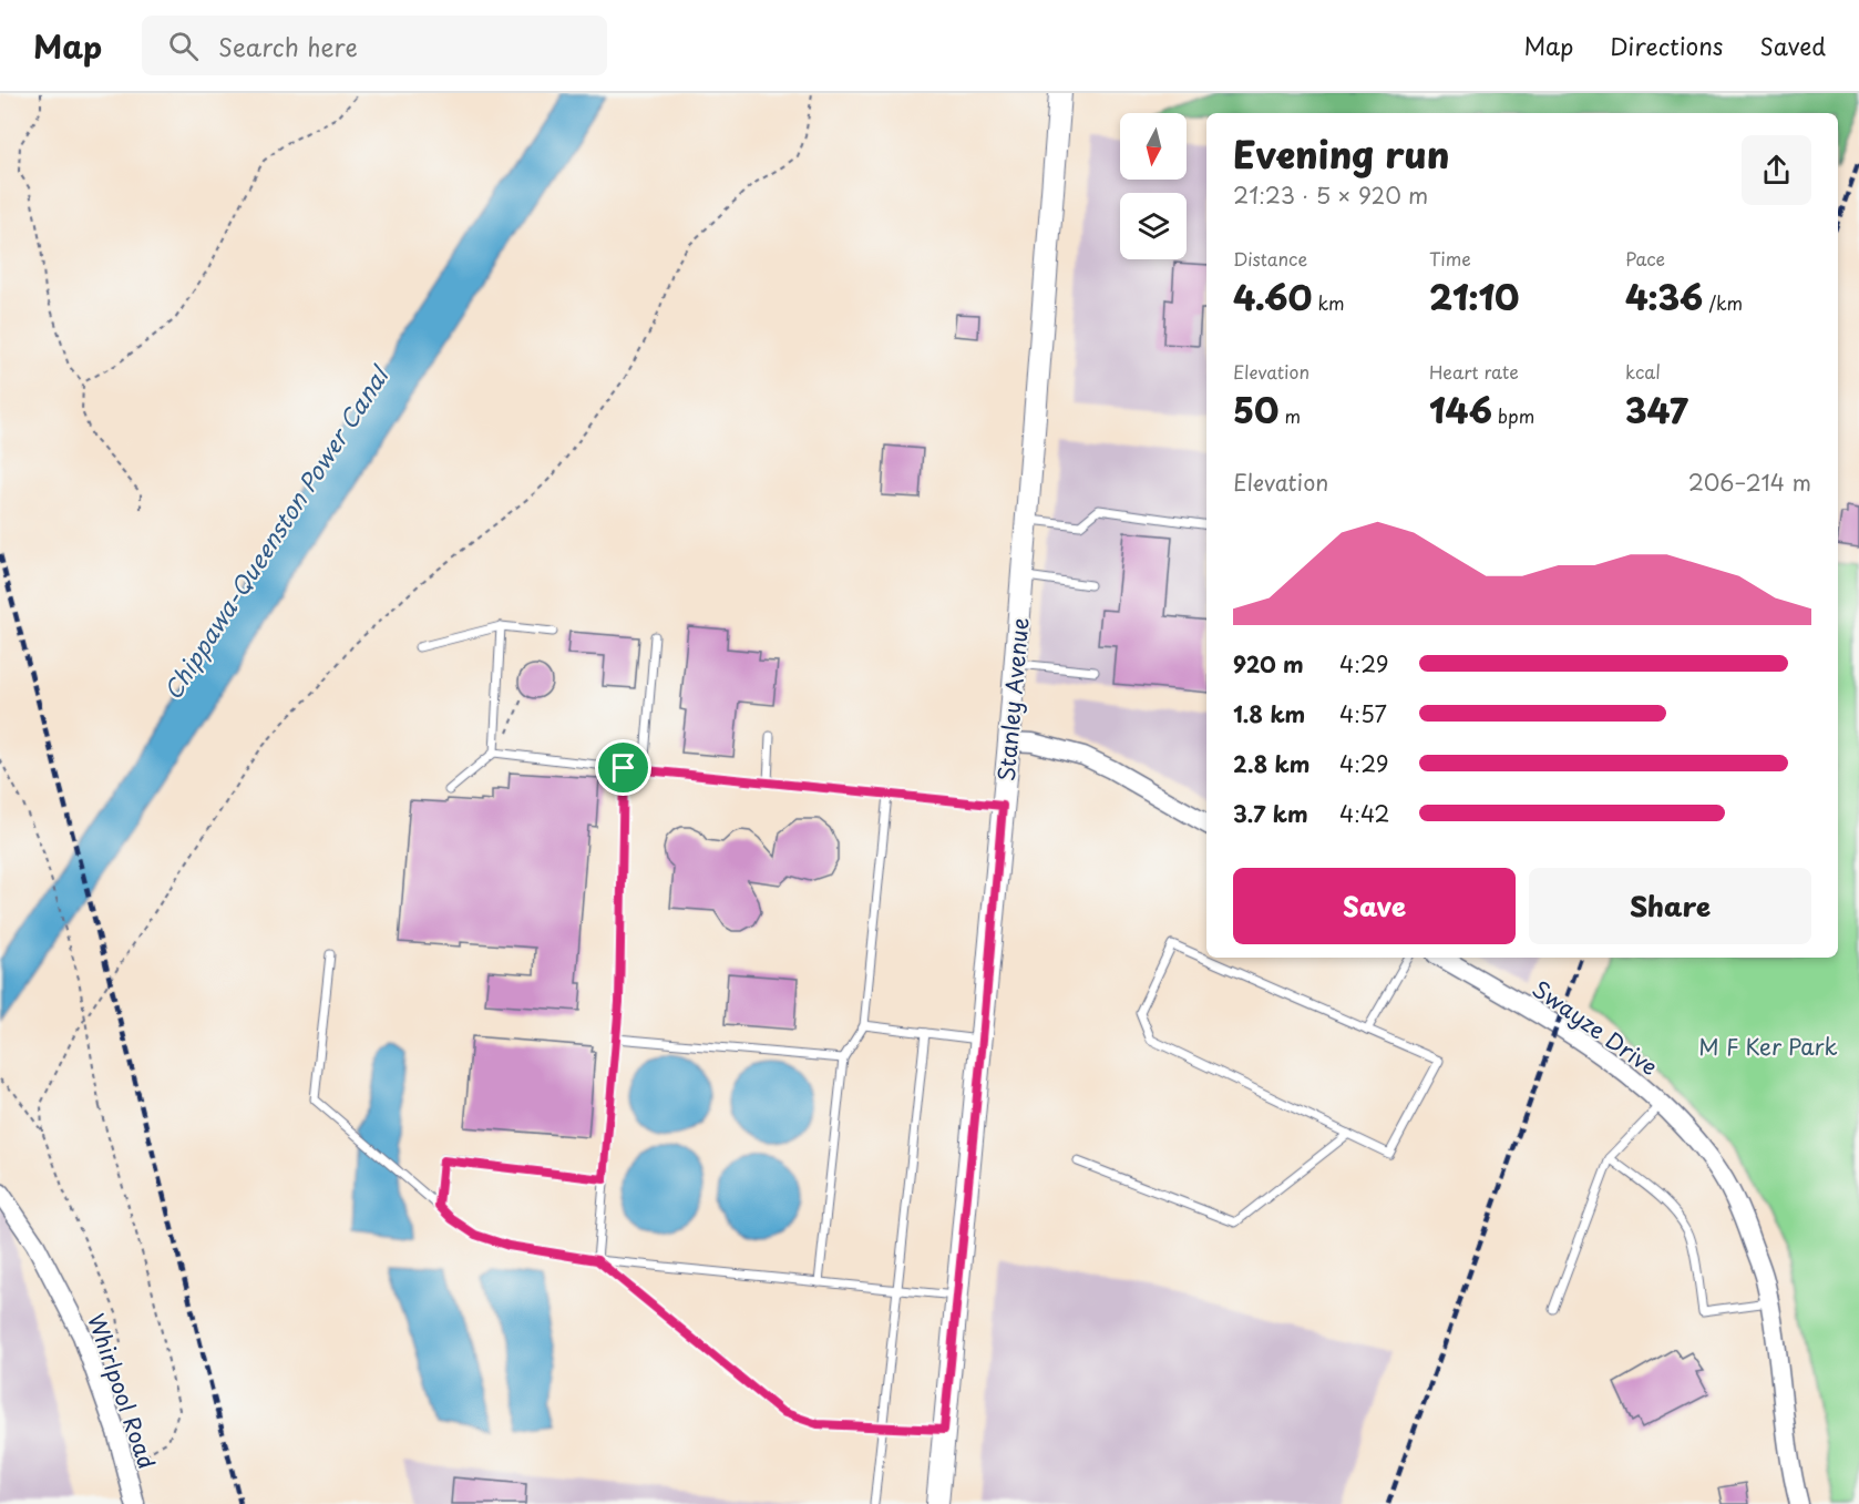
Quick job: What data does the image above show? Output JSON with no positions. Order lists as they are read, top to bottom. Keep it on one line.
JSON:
{"streets":{"main road":["Stanley Avenue"],"street":["Swayze Drive","Whirlpool Road"]},"water":["Chippawa-Queenston Power Canal"],"parks":["M F Ker Park"],"north":"bottom","page":{"header":"Map","search":"Search here","nav":["Map","Directions","Saved"],"heading":["Evening run","21:23 · 5 × 920 m"],"stats":[["Distance","4.60 km"],["Time","21:10"],["Pace","4:36 /km"],["Elevation","50 m"],["Heart rate","146 bpm"],["kcal","347"]],"chart":["Elevation","206–214 m"],"list":[{"name":"920 m","note":"4:29"},{"name":"1.8 km","note":"4:57"},{"name":"2.8 km","note":"4:29"},{"name":"3.7 km","note":"4:42"}],"buttons":["Save","Share"]}}
